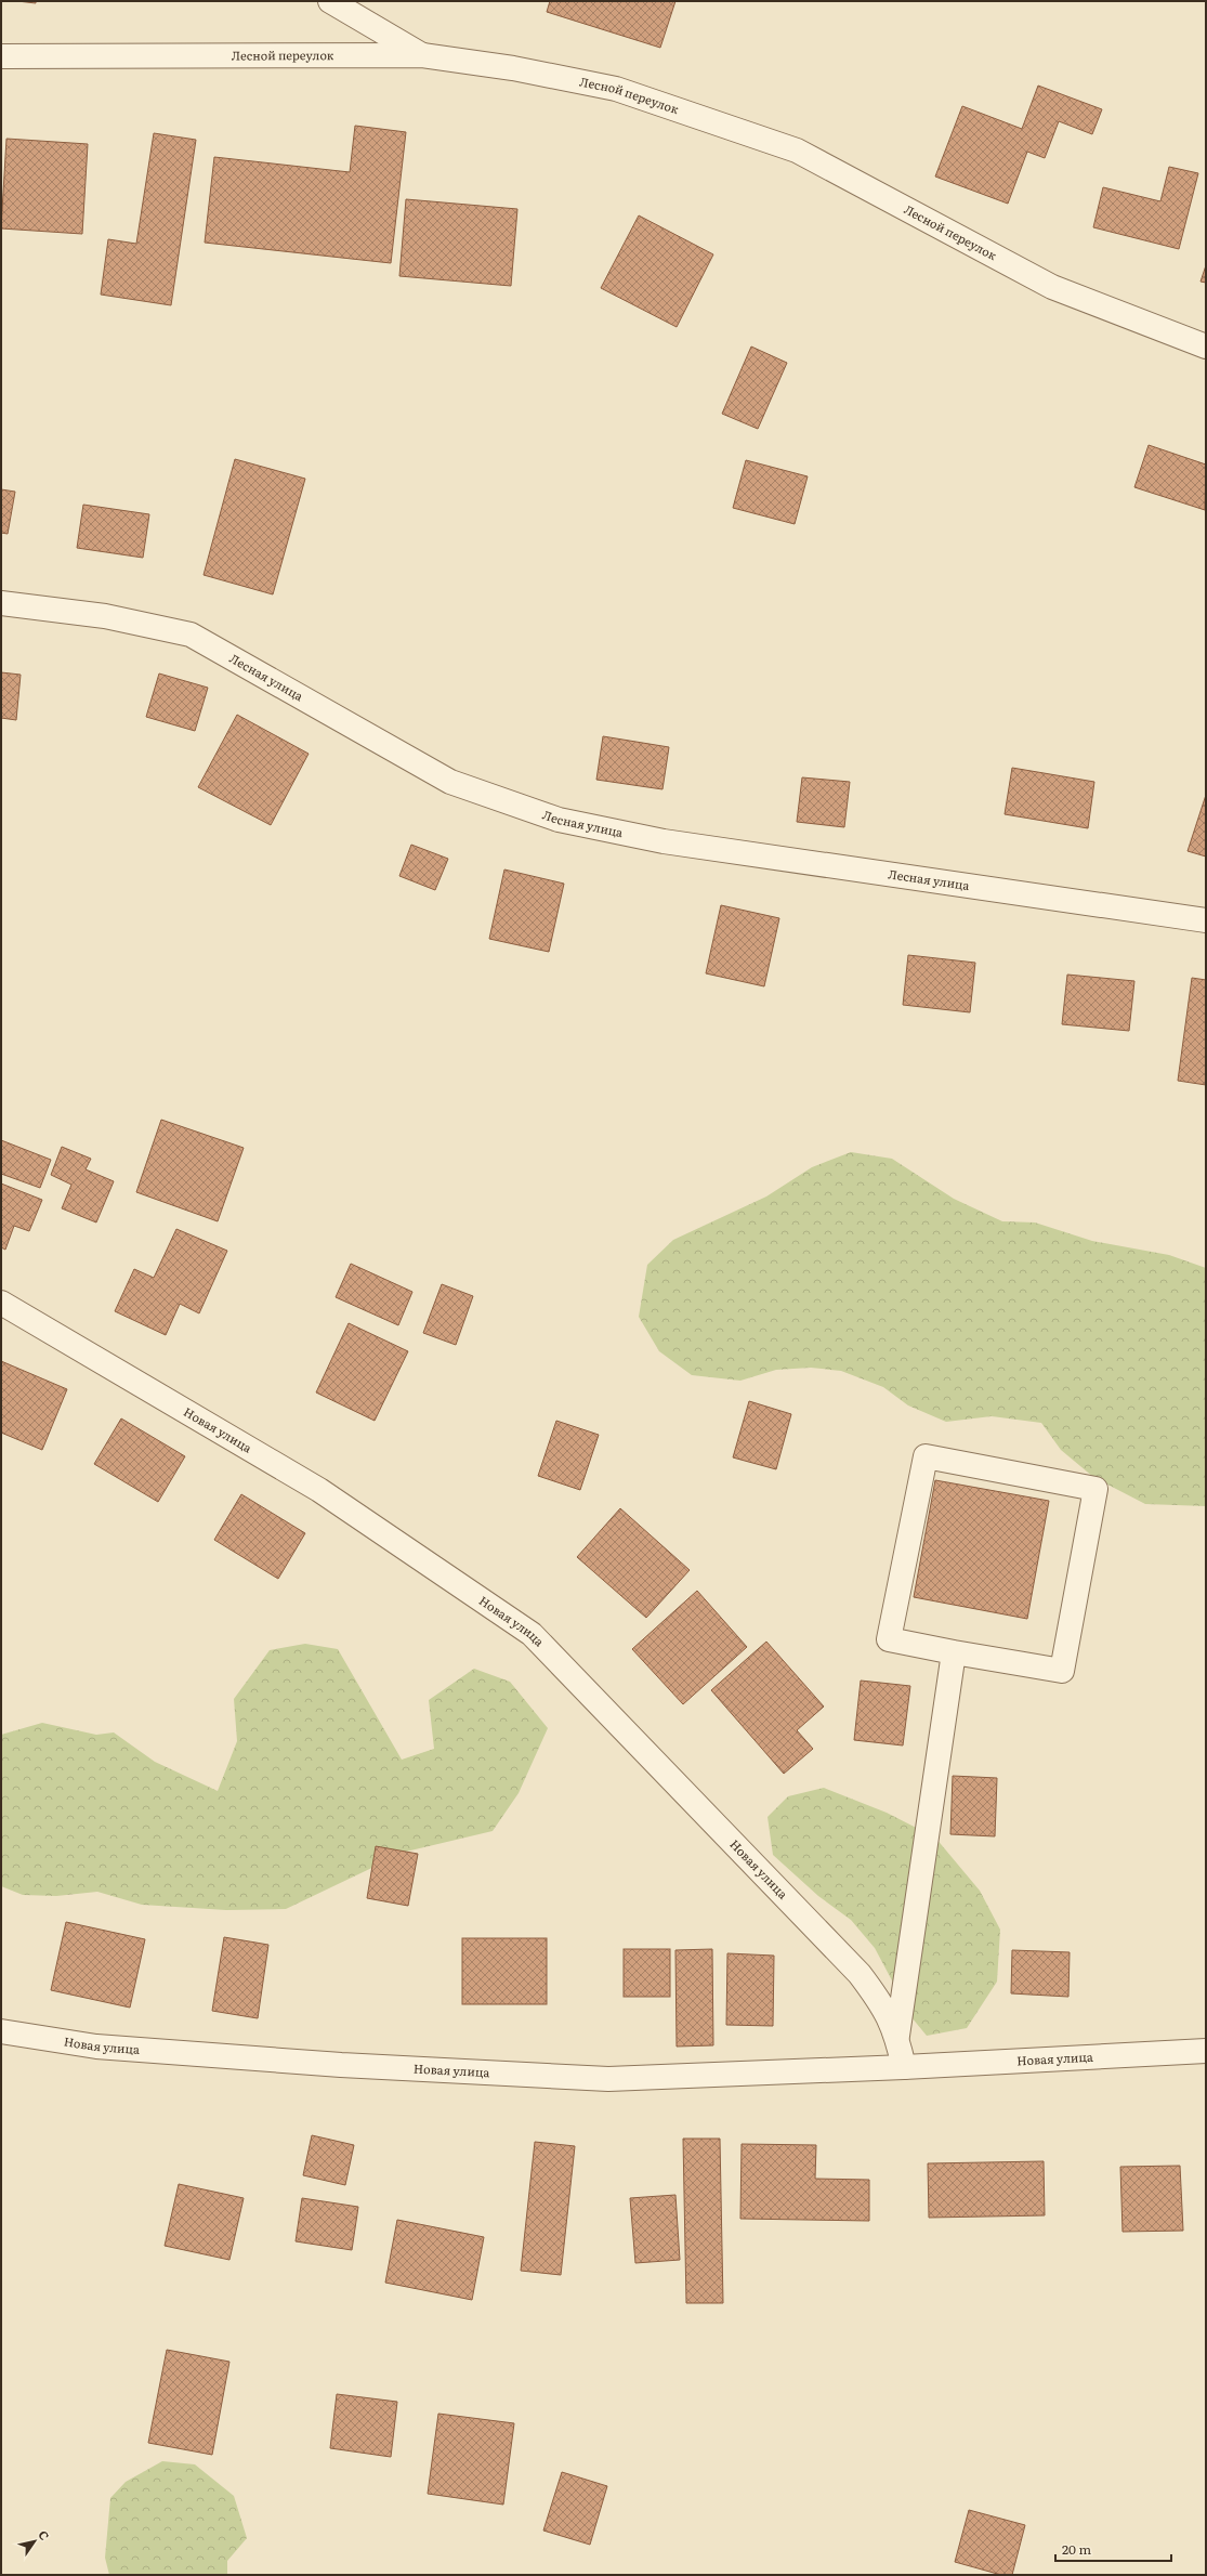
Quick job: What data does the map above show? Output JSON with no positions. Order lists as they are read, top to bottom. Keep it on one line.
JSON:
{"streets":{"street":["Лесной переулок","Лесная улица","Новая улица"]},"scale_bar":"20 m","north":"top right"}
